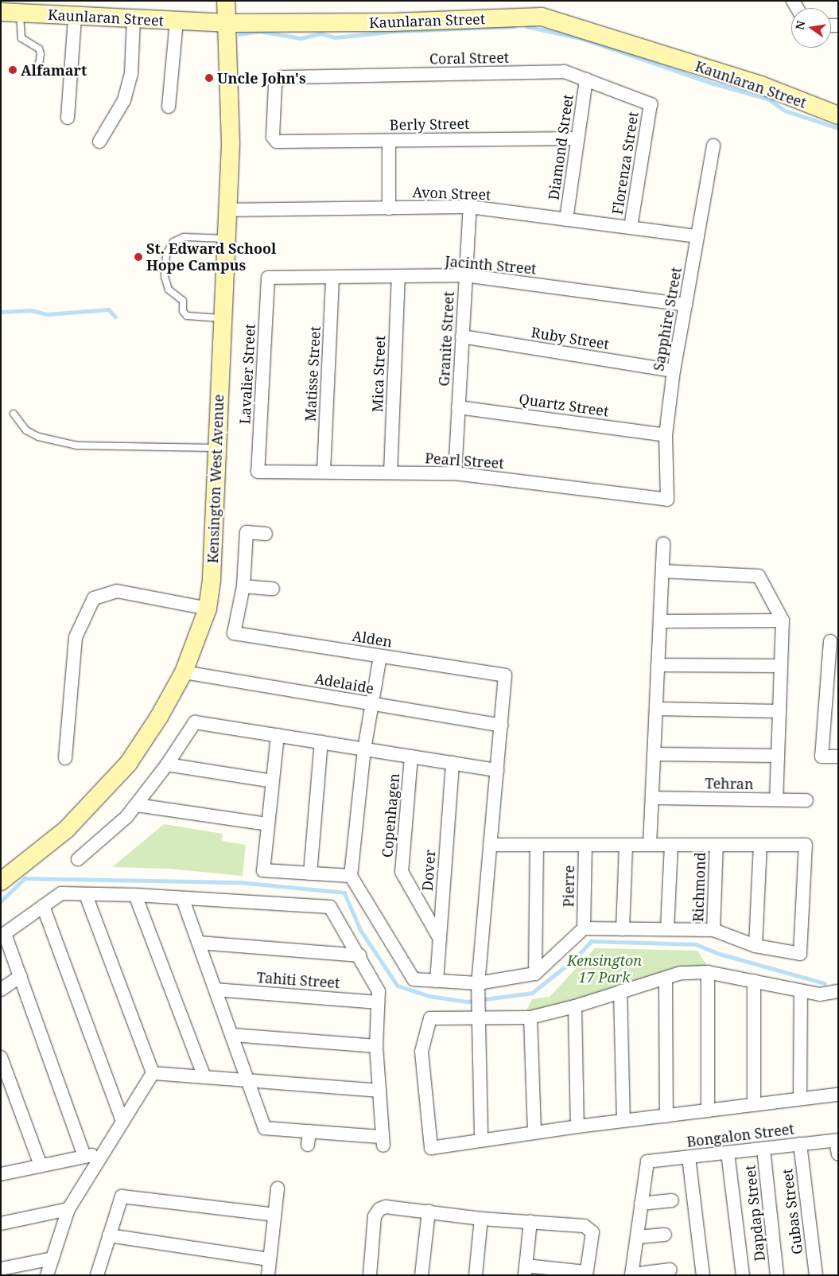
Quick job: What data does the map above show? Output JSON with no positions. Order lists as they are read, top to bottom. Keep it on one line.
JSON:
{"streets":{"street":["Kaunlaran Street","Coral Street","Berly Street","Diamond Street","Florenza Street","Avon Street","Jacinth Street","Sapphire Street","Ruby Street","Granite Street","Lavalier Street","Matisse Street","Mica Street","Quartz Street","Pearl Street","Kensington West Avenue","Alden","Adelaide","Tehran","Copenhagen","Dover","Pierre","Richmond","Tahiti Street","Bongalon Street","Gubas Street","Dapdap Street"]},"crossings":[["Kaunlaran Street","Kensington West Avenue"],["Coral Street","Berly Street"],["Coral Street","Diamond Street"],["Coral Street","Florenza Street"],["Berly Street","Diamond Street"],["Diamond Street","Avon Street"],["Florenza Street","Avon Street"],["Avon Street","Sapphire Street"],["Avon Street","Granite Street"],["Avon Street","Kensington West Avenue"],["Jacinth Street","Sapphire Street"],["Jacinth Street","Granite Street"],["Jacinth Street","Lavalier Street"],["Jacinth Street","Matisse Street"],["Jacinth Street","Mica Street"],["Sapphire Street","Ruby Street"],["Sapphire Street","Quartz Street"],["Sapphire Street","Pearl Street"],["Ruby Street","Granite Street"],["Granite Street","Quartz Street"],["Granite Street","Pearl Street"],["Lavalier Street","Pearl Street"],["Matisse Street","Pearl Street"],["Mica Street","Pearl Street"],["Kensington West Avenue","Adelaide"],["Alden","Adelaide"],["Copenhagen","Dover"],["Bongalon Street","Gubas Street"],["Bongalon Street","Dapdap Street"]],"parks":["Kensington 17 Park"],"places":["Alfamart","Uncle John's","St. Edward School Hope Campus"],"north":"left"}
